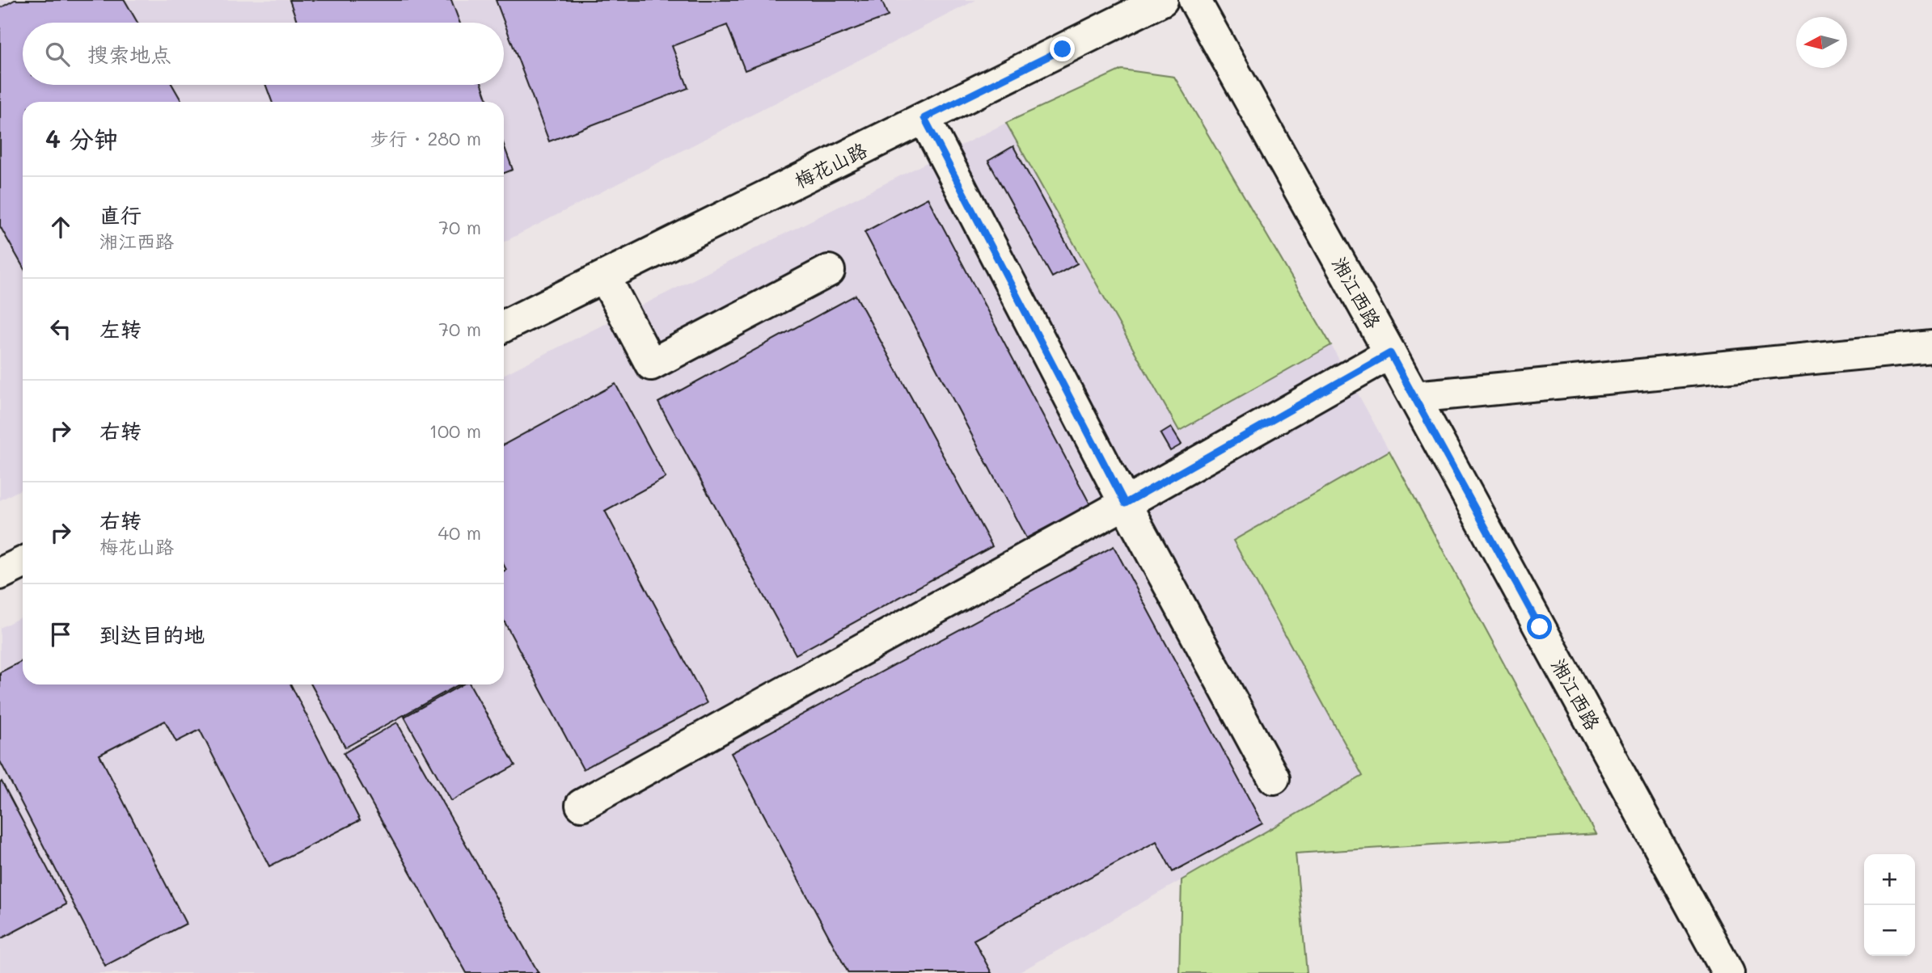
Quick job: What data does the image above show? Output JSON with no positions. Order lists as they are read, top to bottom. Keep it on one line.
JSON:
{"streets":{"street":["梅花山路","湘江西路"]},"north":"left","page":{"search":"搜索地点","heading":["4 分钟","步行 · 280 m"],"list":[["直行","湘江西路","70 m"],["左转","70 m"],["右转","100 m"],["右转","梅花山路","40 m"],"到达目的地"],"map_buttons":["+","−"]}}
